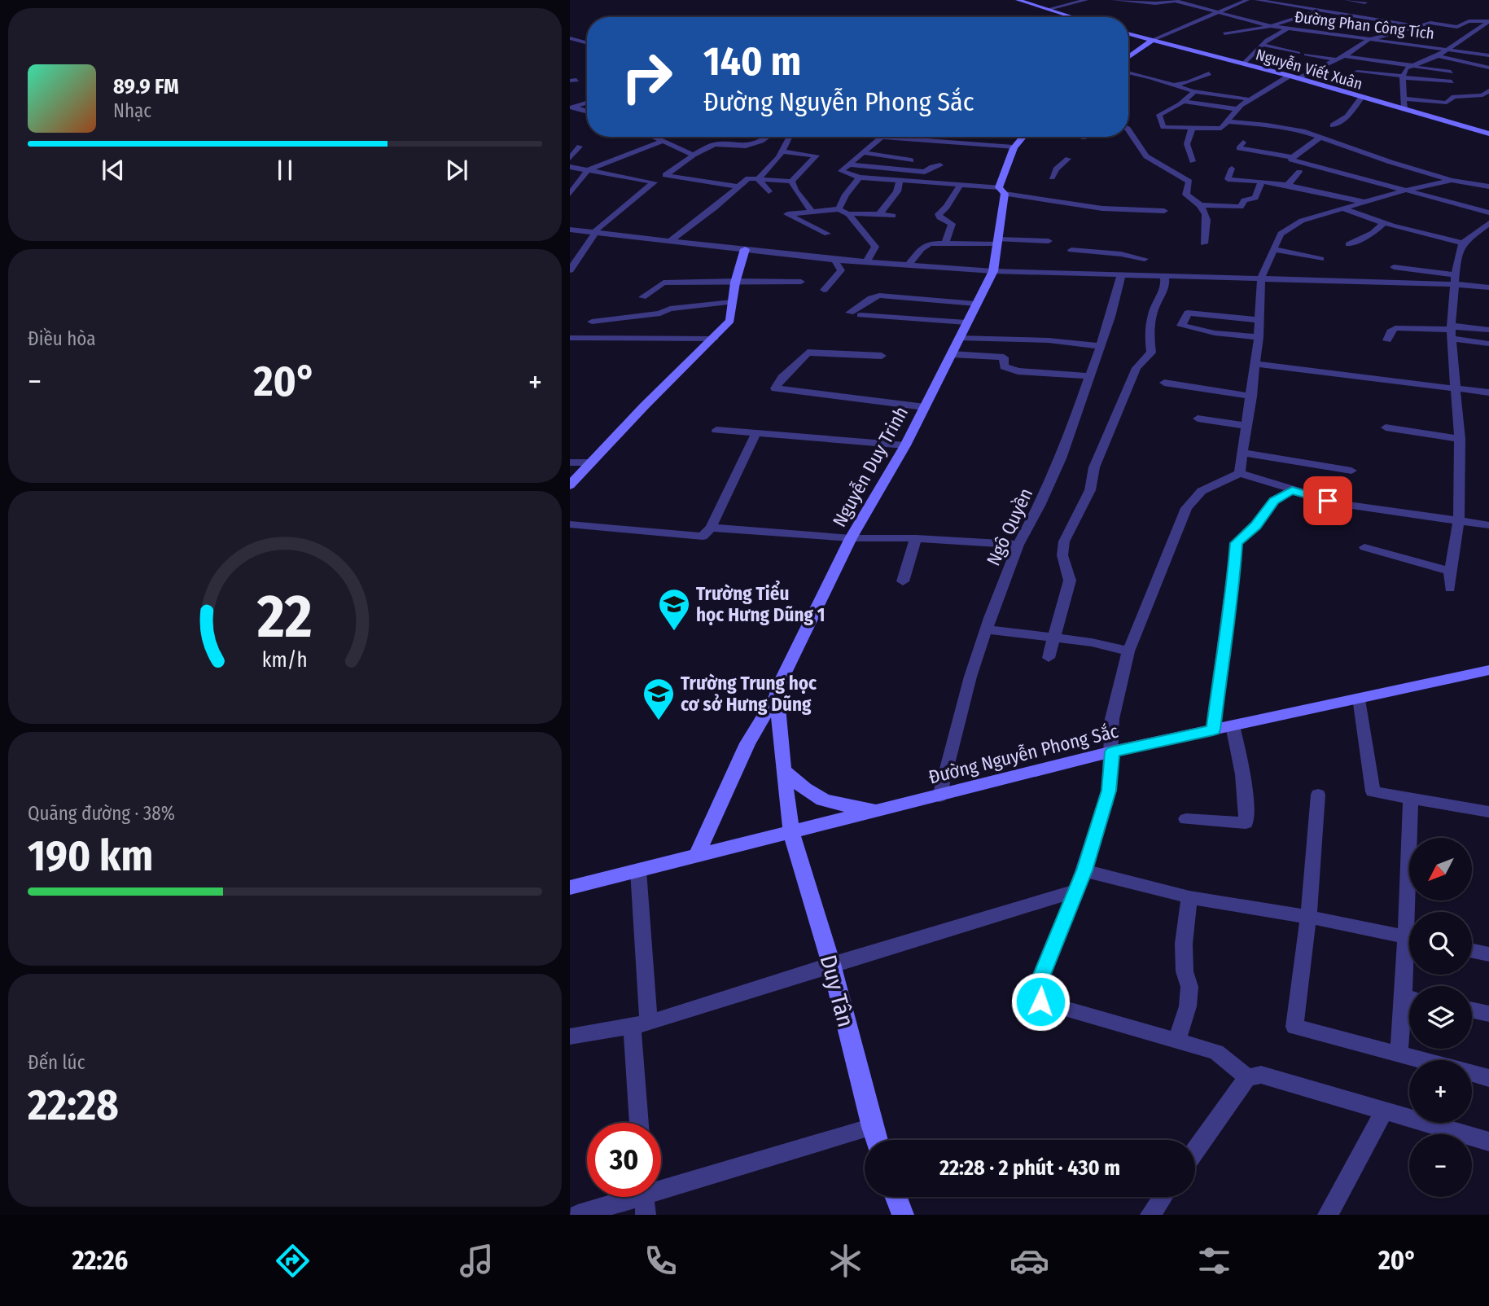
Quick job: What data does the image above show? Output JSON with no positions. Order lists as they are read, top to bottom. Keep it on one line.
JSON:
{"streets":{"street":["Đường Phan Công Tích","Nguyễn Viết Xuân","Nguyễn Duy Trinh","Ngô Quyền","Đường Nguyễn Phong Sắc","Duy Tân"]},"crossings":[["Nguyễn Duy Trinh","Đường Nguyễn Phong Sắc"],["Nguyễn Duy Trinh","Duy Tân"],["Ngô Quyền","Đường Nguyễn Phong Sắc"],["Đường Nguyễn Phong Sắc","Duy Tân"]],"places":{"school or university":["Trường Tiểu học Hưng Dũng 1","Trường Trung học cơ sở Hưng Dũng"]},"north":"bottom left","page":{"turn":["140 m","Đường Nguyễn Phong Sắc"],"song":["89.9 FM","Nhạc"],"tile":["Điều hòa",["Quãng đường · 38%","190 km"],["Đến lúc","22:28"]],"heat":["−","20°","+"],"map_buttons":["+","−"],"limit":"30","trip":"22:28 · 2 phút · 430 m","tabs":["22:26","20°"],"gauge":["22","km/h"]}}
